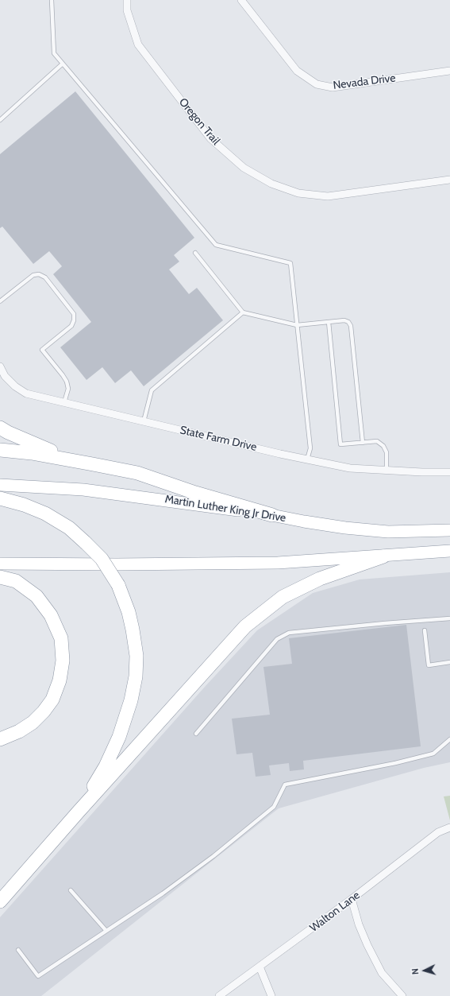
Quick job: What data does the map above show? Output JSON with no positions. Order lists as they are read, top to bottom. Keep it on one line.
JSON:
{"streets":{"highway":["Martin Luther King Jr Drive"],"street":["Nevada Drive","Oregon Trail","State Farm Drive","Walton Lane"]},"north":"left"}
